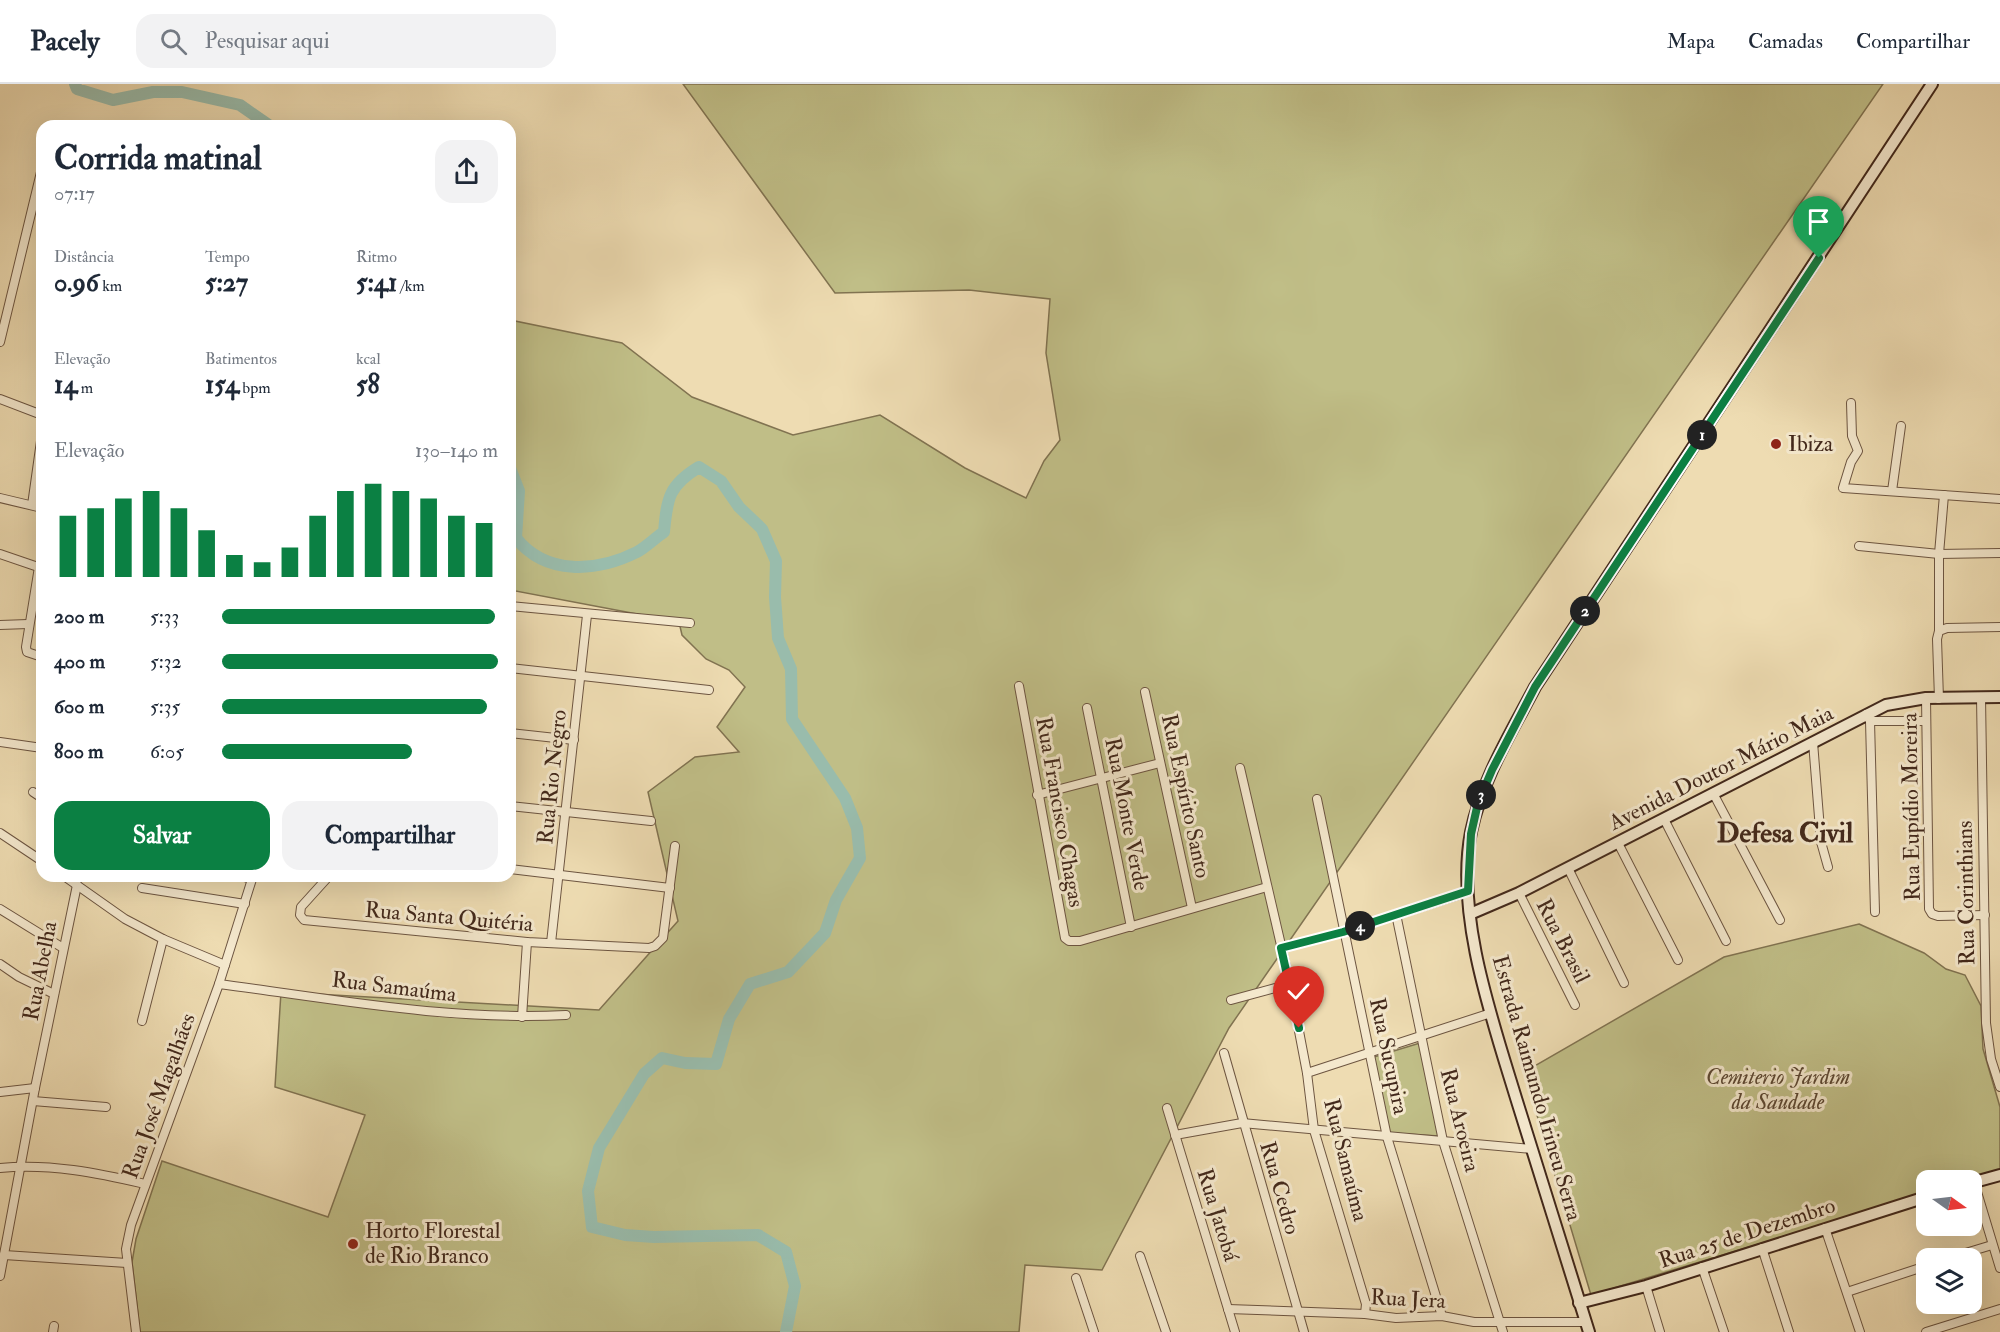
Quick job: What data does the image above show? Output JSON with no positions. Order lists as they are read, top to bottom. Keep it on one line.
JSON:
{"streets":{"street":["Avenida Doutor Mário Maia","Rua Rio Negro","Rua Espírito Santo","Rua Eupídio Moreira","Rua Francisco Chagas","Rua Monte Verde","Rua Corinthians","Rua Santa Quitéria","Rua Brasil","Rua Abelha","Rua Samaúma","Rua Sucupira","Estrada Raimundo Irineu Serra","Rua José Magalhães","Rua Aroeira","Rua Cedro","Rua Jatobá","Rua 25 de Dezembro","Rua Jera"]},"crossings":[["Avenida Doutor Mário Maia","Rua Eupídio Moreira"],["Avenida Doutor Mário Maia","Rua Corinthians"],["Avenida Doutor Mário Maia","Rua Brasil"],["Avenida Doutor Mário Maia","Estrada Raimundo Irineu Serra"],["Rua Rio Negro","Rua Santa Quitéria"],["Rua Eupídio Moreira","Rua Corinthians"],["Rua Francisco Chagas","Rua Monte Verde"],["Rua Samaúma","Rua José Magalhães"],["Rua Samaúma","Rua Jera"],["Rua Sucupira","Rua Jera"],["Estrada Raimundo Irineu Serra","Rua 25 de Dezembro"],["Estrada Raimundo Irineu Serra","Rua Jera"],["Rua Aroeira","Rua Jera"],["Rua Cedro","Rua Jera"],["Rua Jatobá","Rua Jera"]],"districts":["Defesa Civil"],"parks":["Cemiterio Jardim da Saudade"],"places":["Ibiza","Horto Florestal de Rio Branco"],"north":"right","page":{"header":"Pacely","search":"Pesquisar aqui","nav":["Mapa","Camadas","Compartilhar"],"heading":["Corrida matinal","07:17"],"stats":[["Distância","0.96 km"],["Tempo","5:27"],["Ritmo","5:41 /km"],["Elevação","14 m"],["Batimentos","154 bpm"],["kcal","58"]],"pins":["1","2","3","4"],"chart":["Elevação","130–140 m"],"list":[{"name":"200 m","note":"5:33"},{"name":"400 m","note":"5:32"},{"name":"600 m","note":"5:35"},{"name":"800 m","note":"6:05"}],"buttons":["Salvar","Compartilhar"]}}
